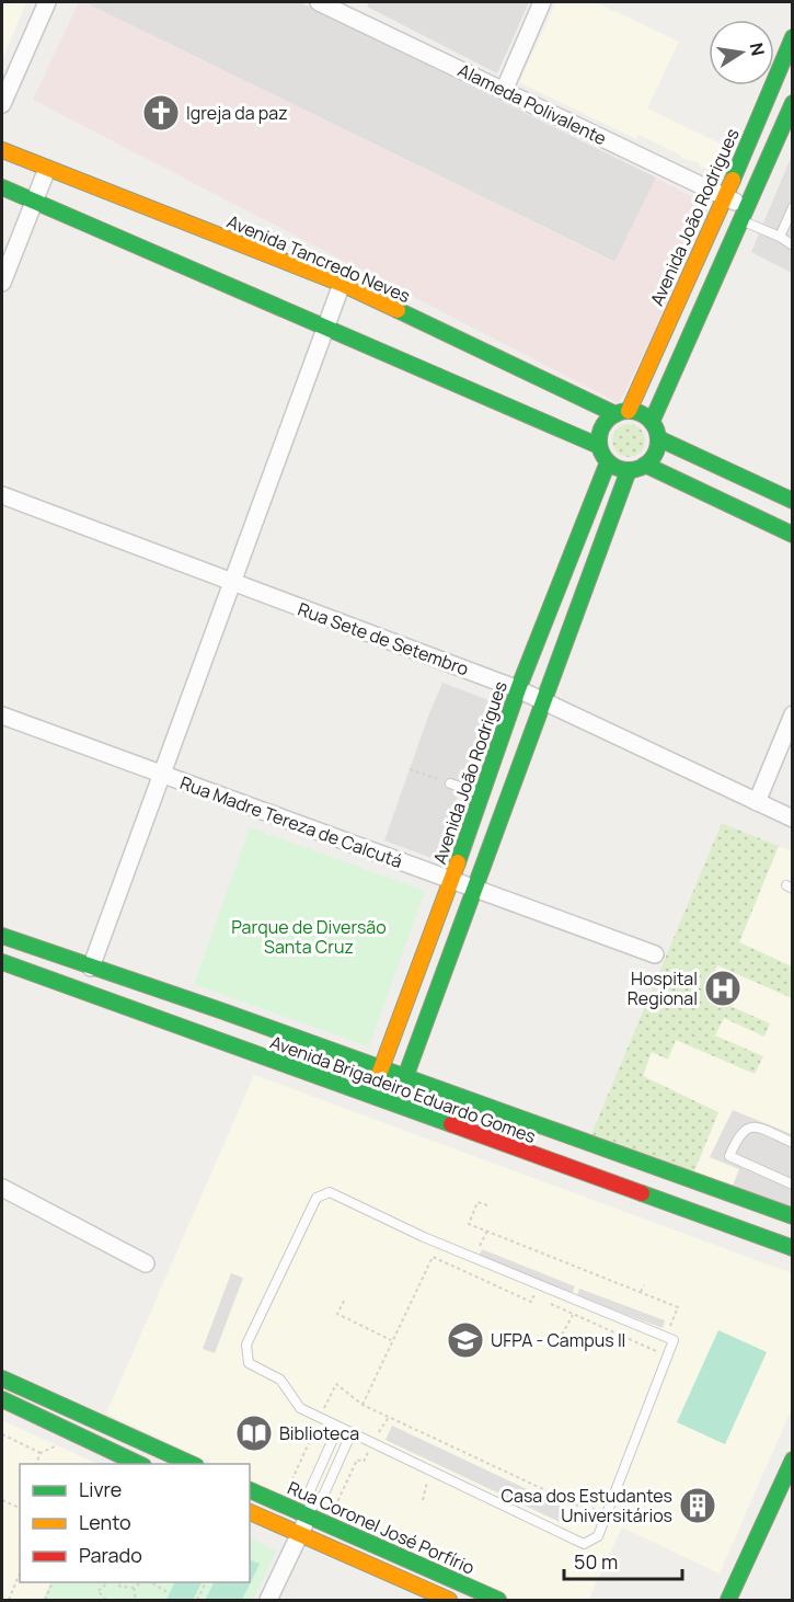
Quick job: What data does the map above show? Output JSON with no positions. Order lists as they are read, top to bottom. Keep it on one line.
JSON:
{"streets":{"street":["Alameda Polivalente","Avenida João Rodrigues","Avenida Tancredo Neves","Rua Sete de Setembro","Rua Madre Tereza de Calcutá","Avenida Brigadeiro Eduardo Gomes","Rua Coronel José Porfírio"]},"crossings":[["Alameda Polivalente","Avenida João Rodrigues"],["Avenida João Rodrigues","Avenida Tancredo Neves"],["Avenida João Rodrigues","Rua Sete de Setembro"],["Avenida João Rodrigues","Rua Madre Tereza de Calcutá"],["Avenida João Rodrigues","Avenida Brigadeiro Eduardo Gomes"]],"parks":["Parque de Diversão Santa Cruz"],"places":{"church":["Igreja da paz"],"hospital":["Hospital Regional"],"school or university":["UFPA - Campus II"],"library":["Biblioteca"],"building":["Casa dos Estudantes Universitários"]},"legend":["Livre","Lento","Parado"],"scale_bar":"50 m","north":"right"}
